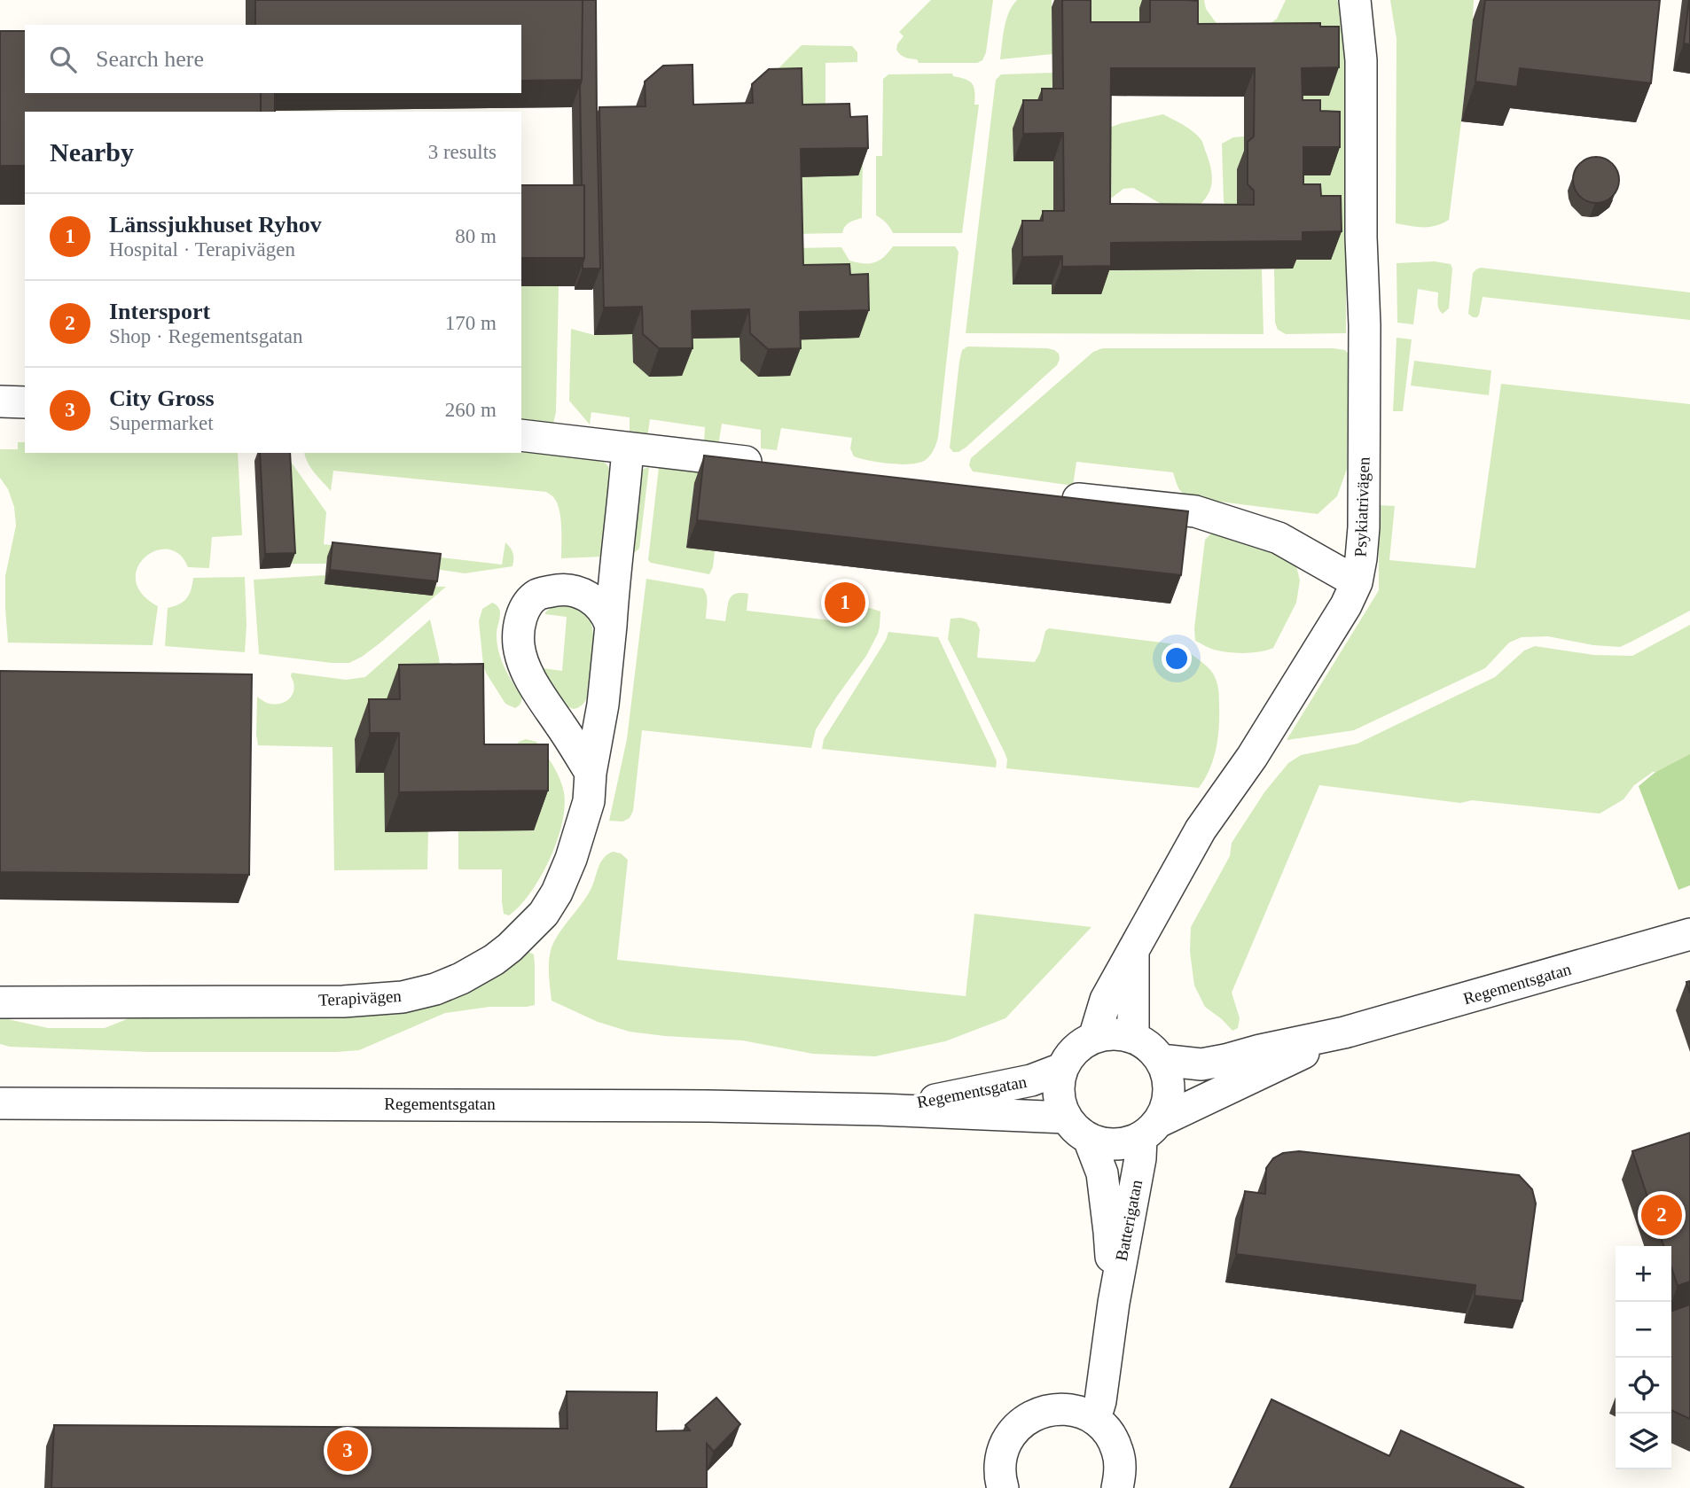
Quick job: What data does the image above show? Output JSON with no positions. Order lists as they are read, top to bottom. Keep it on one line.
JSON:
{"streets":{"street":["Psykiatrivägen","Regementsgatan","Terapivägen","Batterigatan"]},"crossings":[["Psykiatrivägen","Regementsgatan"],["Psykiatrivägen","Batterigatan"],["Regementsgatan","Batterigatan"]],"page":{"search":"Search here","heading":["Nearby","3 results"],"list":[{"mark":"1","name":"Länssjukhuset Ryhov","note":"Hospital · Terapivägen","value":"80 m"},{"mark":"2","name":"Intersport","note":"Shop · Regementsgatan","value":"170 m"},{"mark":"3","name":"City Gross","note":"Supermarket","value":"260 m"}],"pins":["1","2","3"],"map_buttons":["+","−"]}}
